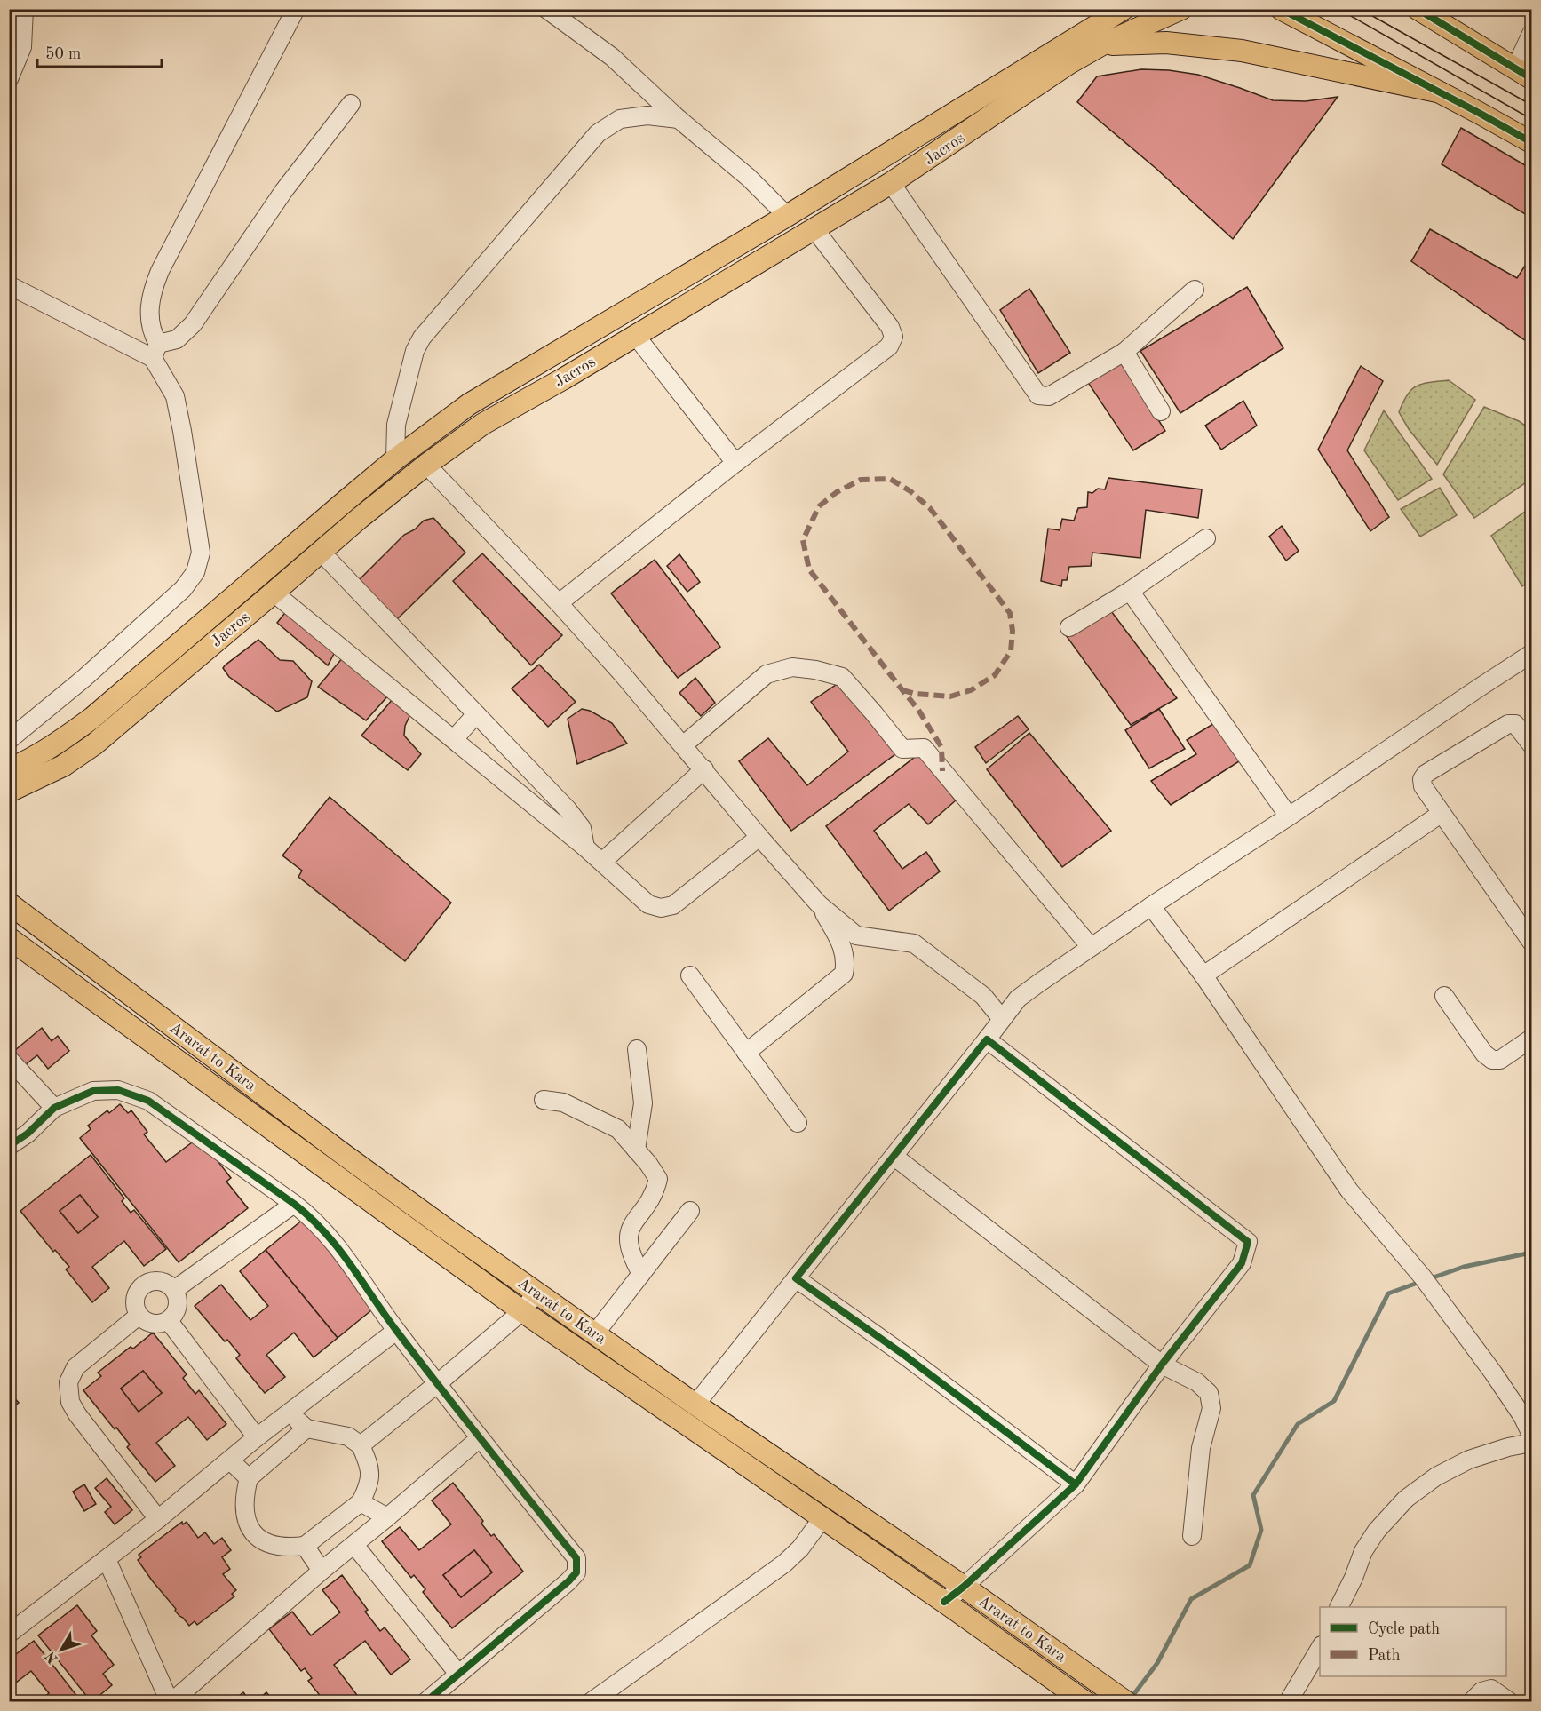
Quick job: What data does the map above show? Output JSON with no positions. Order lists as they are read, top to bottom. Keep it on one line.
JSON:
{"streets":{"main road":["Jacros","Ararat to Kara"]},"legend":["Cycle path","Path"],"scale_bar":"50 m","north":"bottom left"}
